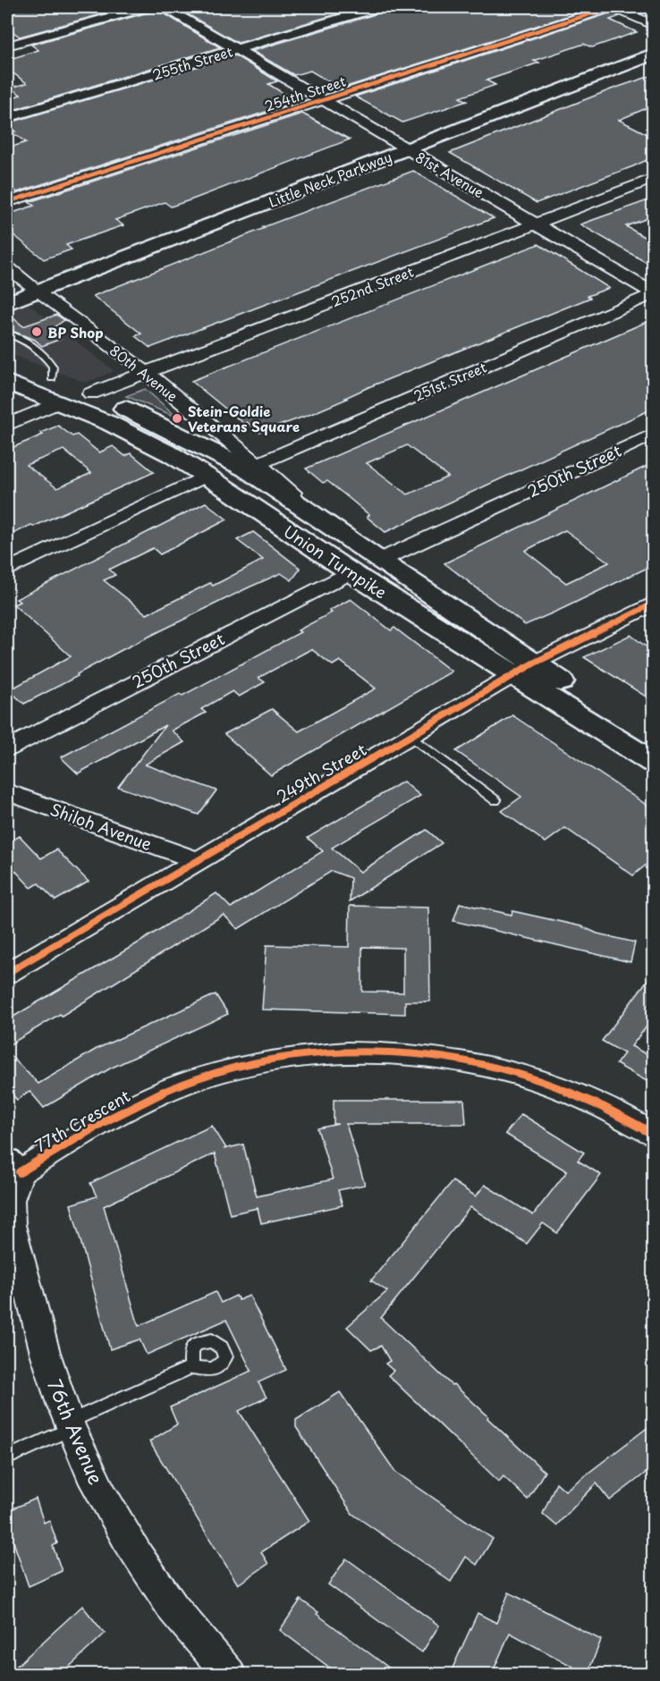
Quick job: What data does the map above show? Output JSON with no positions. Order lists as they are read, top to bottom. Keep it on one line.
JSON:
{"streets":{"main road":["Little Neck Parkway","Union Turnpike"],"street":["255th Street","254th Street","81st Avenue","252nd Street","80th Avenue","251st Street","250th Street","249th Street","Shiloh Avenue","77th Crescent","76th Avenue"]},"crossings":[["255th Street","81st Avenue"],["254th Street","81st Avenue"],["81st Avenue","Little Neck Parkway"],["81st Avenue","252nd Street"],["81st Avenue","251st Street"],["Little Neck Parkway","80th Avenue"],["252nd Street","80th Avenue"],["252nd Street","Union Turnpike"],["80th Avenue","251st Street"],["80th Avenue","Union Turnpike"],["251st Street","Union Turnpike"],["250th Street","Union Turnpike"],["Union Turnpike","249th Street"],["249th Street","Shiloh Avenue"],["77th Crescent","76th Avenue"]],"places":["BP Shop","Stein-Goldie Veterans Square"]}
